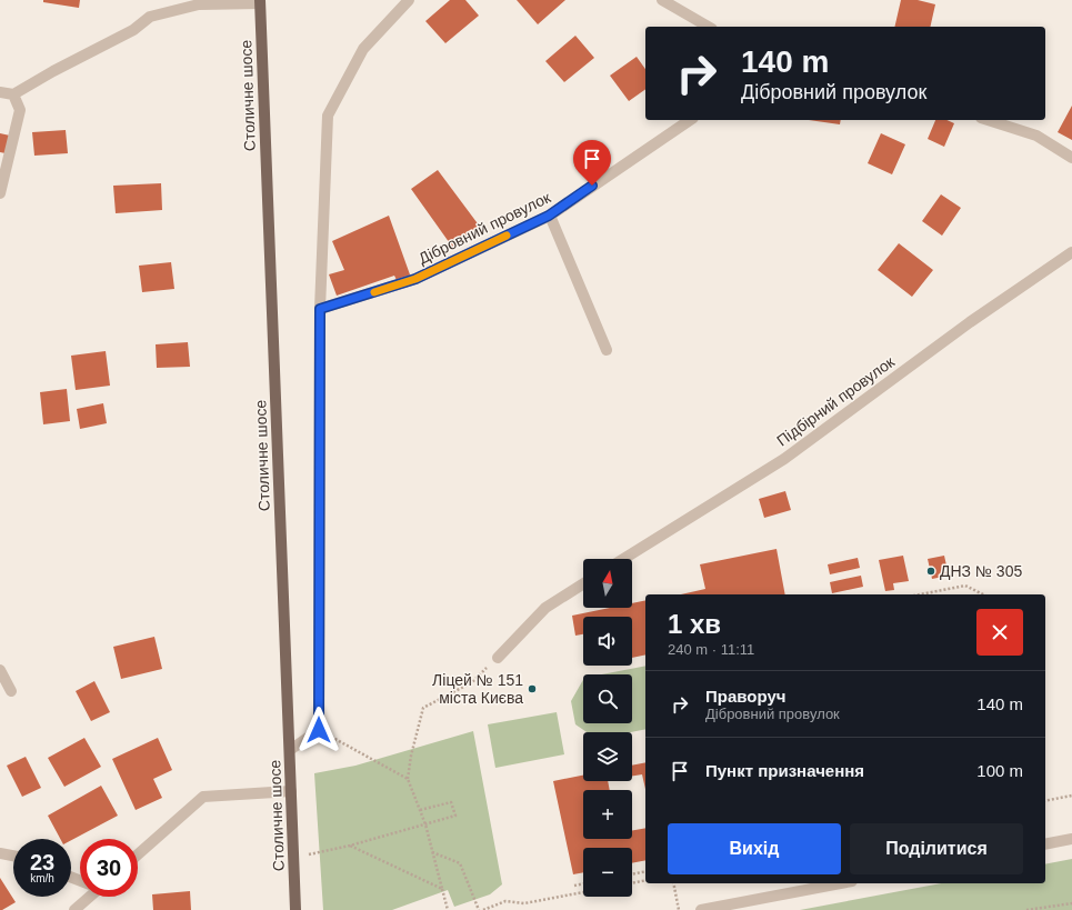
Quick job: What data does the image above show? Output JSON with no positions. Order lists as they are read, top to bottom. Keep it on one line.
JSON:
{"streets":{"main road":["Столичне шосе"],"street":["Дібровний провулок","Підбірний провулок"]},"places":["ДНЗ № 305","Ліцей № 151 міста Києва"],"north":"top","page":{"turn":["140 m","Дібровний провулок"],"map_buttons":["+","−"],"heading":["1 хв","240 m · 11:11"],"list":[{"name":"Праворуч","note":"Дібровний провулок","value":"140 m"},{"name":"Пункт призначення","value":"100 m"}],"buttons":["Вихід","Поділитися"],"speed":"23 km/h","limit":"30"}}
